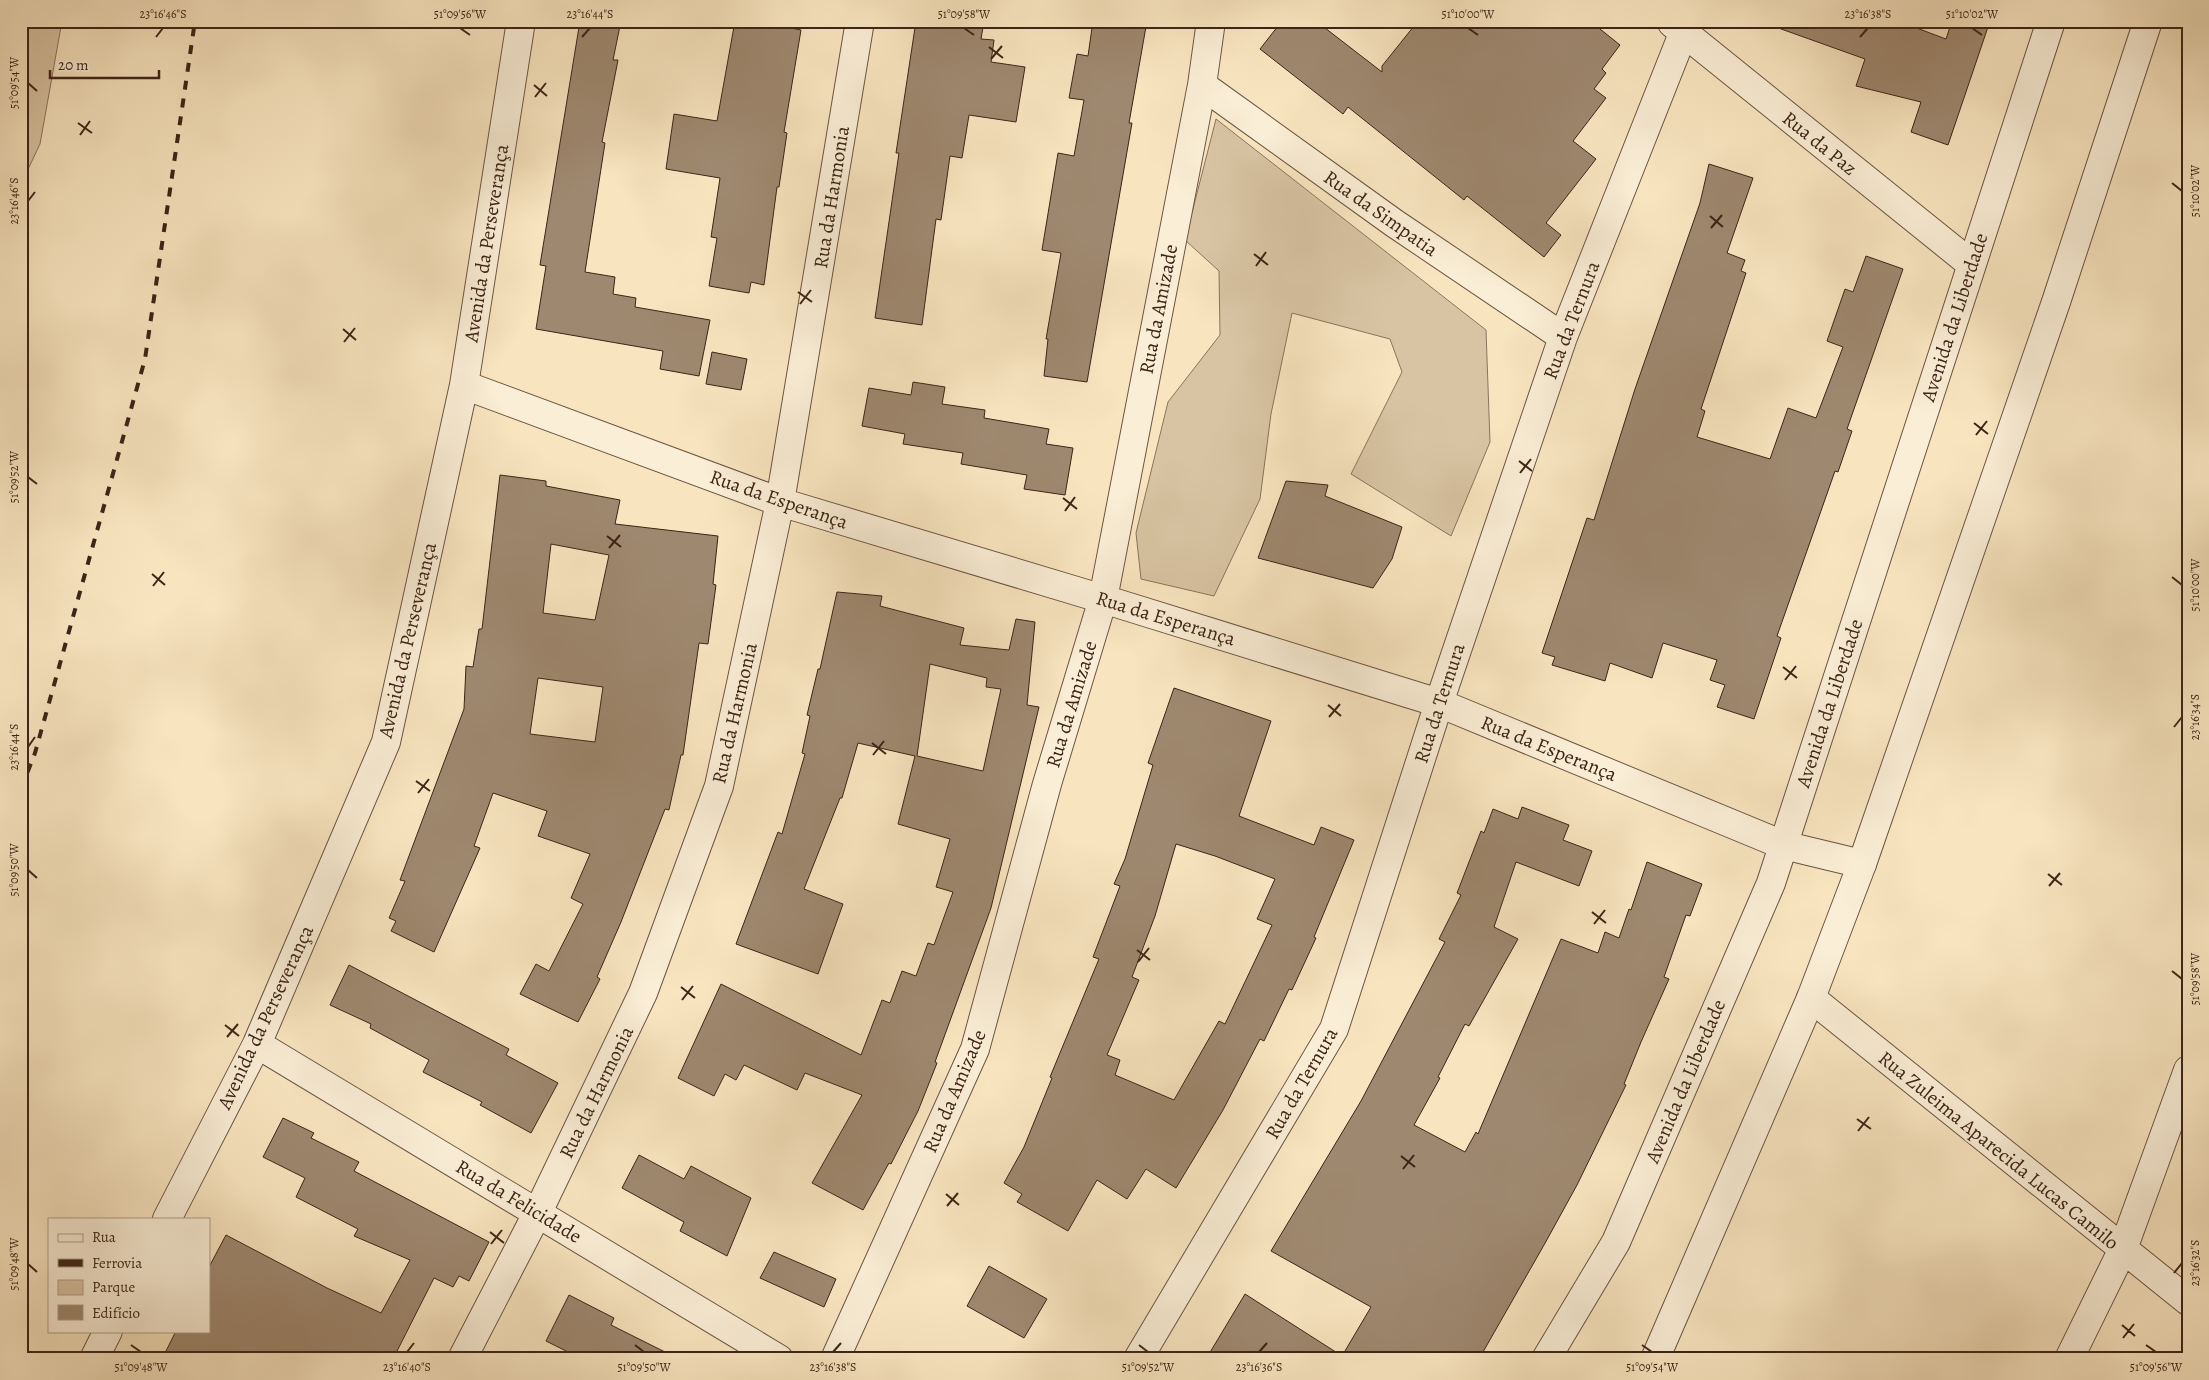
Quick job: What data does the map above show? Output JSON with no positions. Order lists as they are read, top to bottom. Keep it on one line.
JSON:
{"streets":{"street":["Rua da Paz","Rua da Harmonia","Rua da Simpatia","Avenida da Perseverança","Rua da Amizade","Avenida da Liberdade","Rua da Ternura","Rua da Esperança","Rua Zuleima Aparecida Lucas Camilo","Rua da Felicidade"]},"crossings":[["Rua da Paz","Avenida da Liberdade"],["Rua da Paz","Rua da Ternura"],["Rua da Harmonia","Rua da Esperança"],["Rua da Harmonia","Rua da Felicidade"],["Rua da Simpatia","Rua da Amizade"],["Rua da Simpatia","Rua da Ternura"],["Avenida da Perseverança","Rua da Esperança"],["Avenida da Perseverança","Rua da Felicidade"],["Rua da Amizade","Rua da Esperança"],["Avenida da Liberdade","Rua da Esperança"],["Rua da Ternura","Rua da Esperança"]],"legend":["Rua","Ferrovia","Parque","Edifício"],"scale_bar":"20 m","coordinates":["23°16'46\"S","51°09'56\"W","23°16'44\"S","51°09'58\"W","51°10'00\"W","23°16'38\"S","51°10'02\"W","51°09'54\"W","51°09'52\"W","23°16'34\"S","51°09'50\"W","23°16'32\"S","51°09'48\"W","23°16'40\"S","23°16'36\"S"]}
